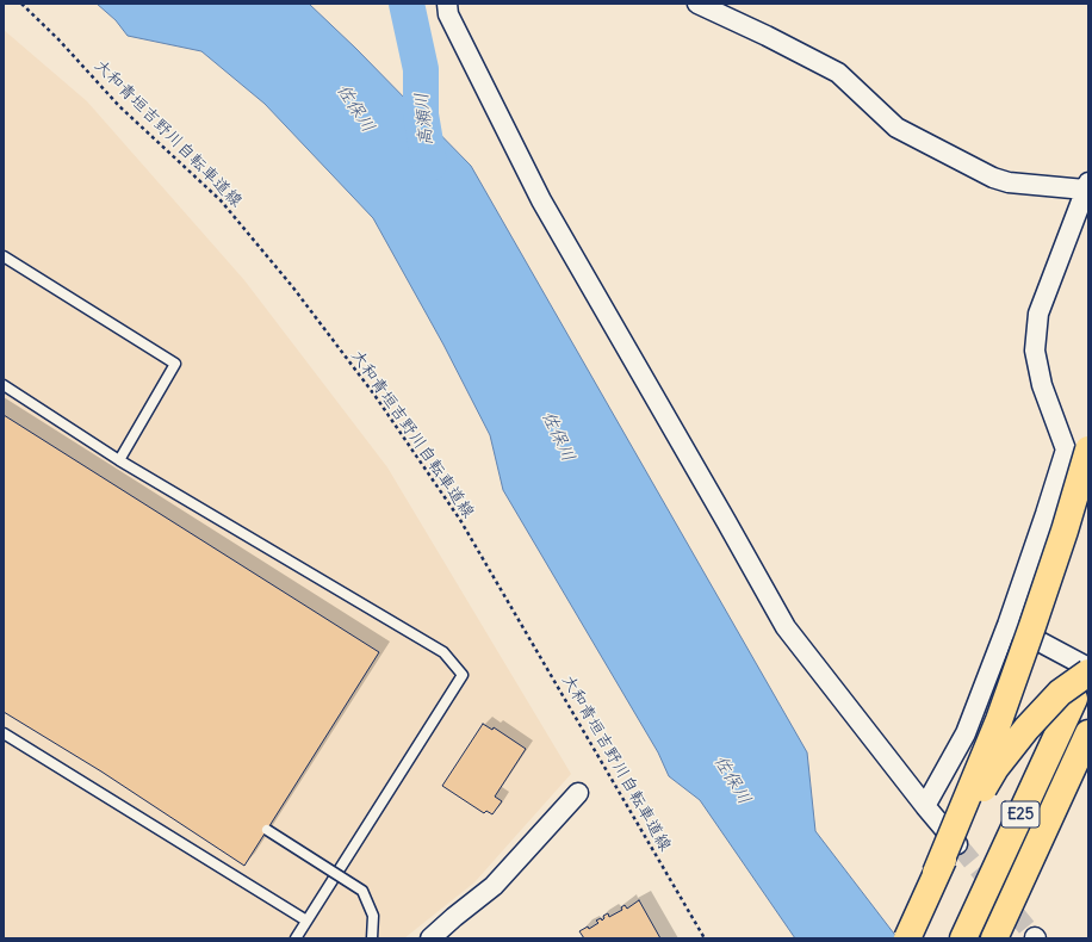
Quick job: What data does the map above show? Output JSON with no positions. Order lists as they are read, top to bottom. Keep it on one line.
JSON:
{"streets":{"highway":["E25"],"path":["大和青垣吉野川自転車道線"]},"water":["佐保川","高瀬川"]}
